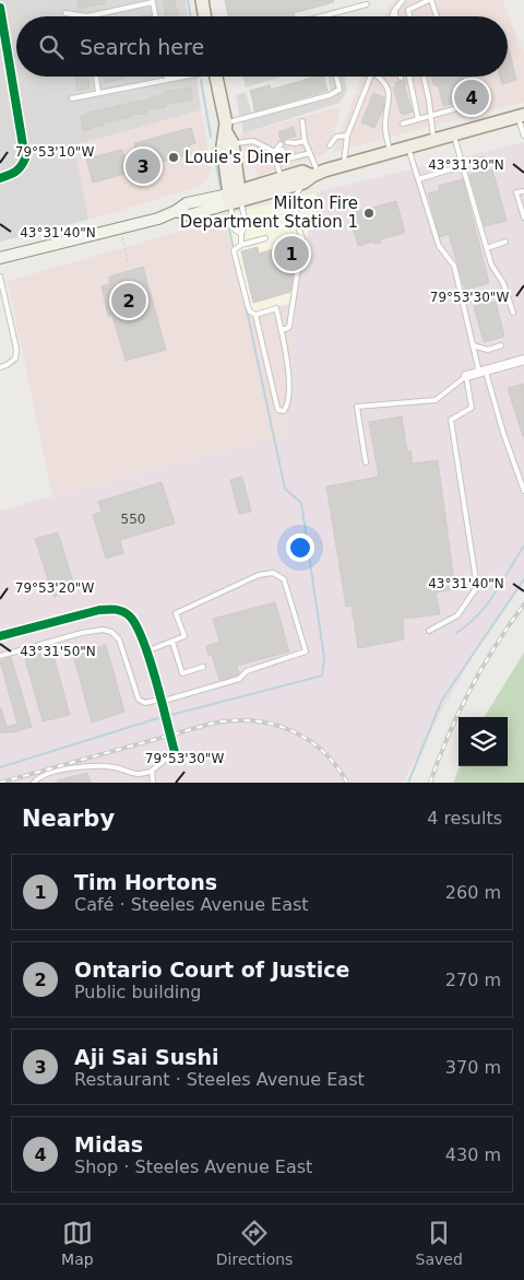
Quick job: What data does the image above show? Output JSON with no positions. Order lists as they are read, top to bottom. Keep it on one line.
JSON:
{"places":["Louie's Diner","Milton Fire Department Station 1"],"house_numbers":["550"],"page":{"search":"Search here","pins":["4","3","1","2"],"heading":["Nearby","4 results"],"list":[{"mark":"1","name":"Tim Hortons","note":"Café · Steeles Avenue East","value":"260 m"},{"mark":"2","name":"Ontario Court of Justice","note":"Public building","value":"270 m"},{"mark":"3","name":"Aji Sai Sushi","note":"Restaurant · Steeles Avenue East","value":"370 m"},{"mark":"4","name":"Midas","note":"Shop · Steeles Avenue East","value":"430 m"}],"nav":["Map","Directions","Saved"]},"coordinates":["79°53'10\"W","43°31'30\"N","43°31'40\"N","79°53'30\"W","79°53'20\"W","43°31'50\"N"]}
